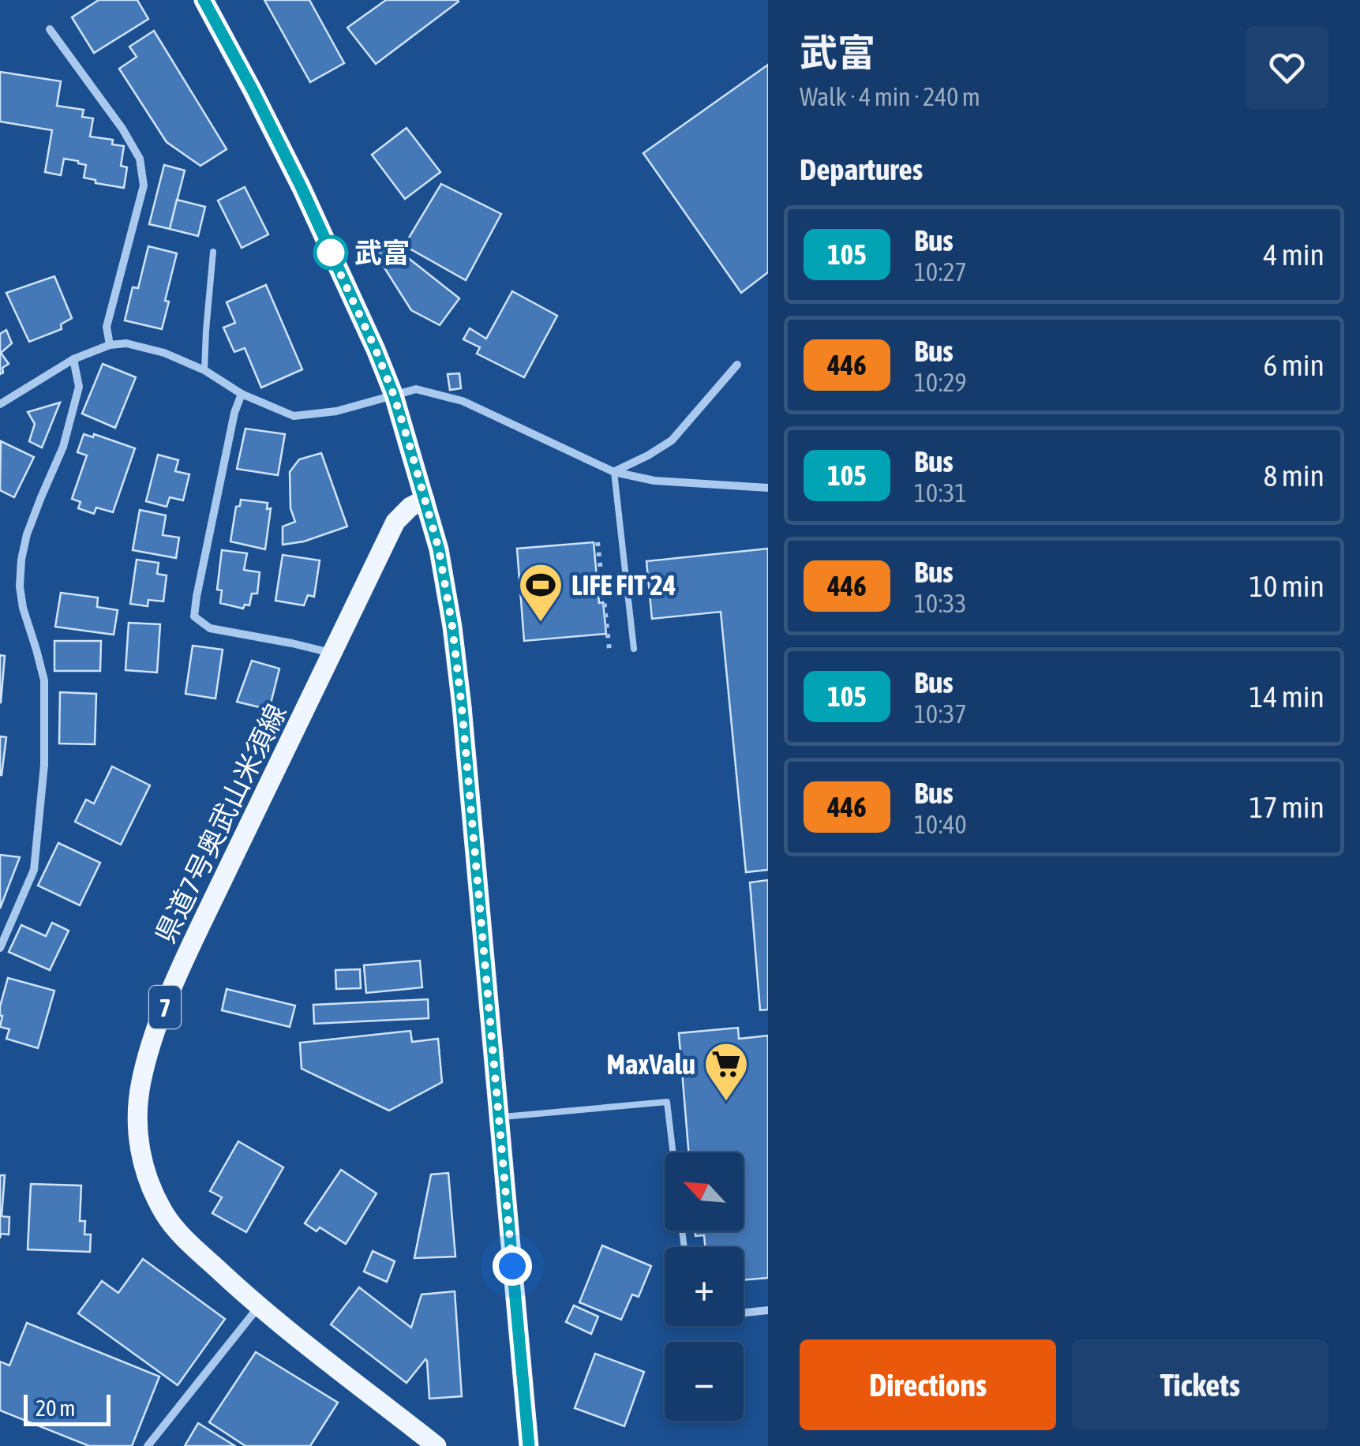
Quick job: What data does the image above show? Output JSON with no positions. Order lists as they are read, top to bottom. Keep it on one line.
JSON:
{"streets":{"main road":["県道7号奥武山米須線","7"]},"places":{"other":["武富"],"sports":["LIFE FIT 24"],"supermarket":["MaxValu"]},"lines":["bus line 105"],"scale_bar":"20 m","north":"top left","page":{"heading":[["武富","Walk · 4 min · 240 m"],"Departures"],"list":[{"mark":"105","name":"Bus","note":"10:27","value":"4 min"},{"mark":"446","name":"Bus","note":"10:29","value":"6 min"},{"mark":"105","name":"Bus","note":"10:31","value":"8 min"},{"mark":"446","name":"Bus","note":"10:33","value":"10 min"},{"mark":"105","name":"Bus","note":"10:37","value":"14 min"},{"mark":"446","name":"Bus","note":"10:40","value":"17 min"}],"map_buttons":["+","−"],"buttons":["Directions","Tickets"],"scale":"20 m"}}
